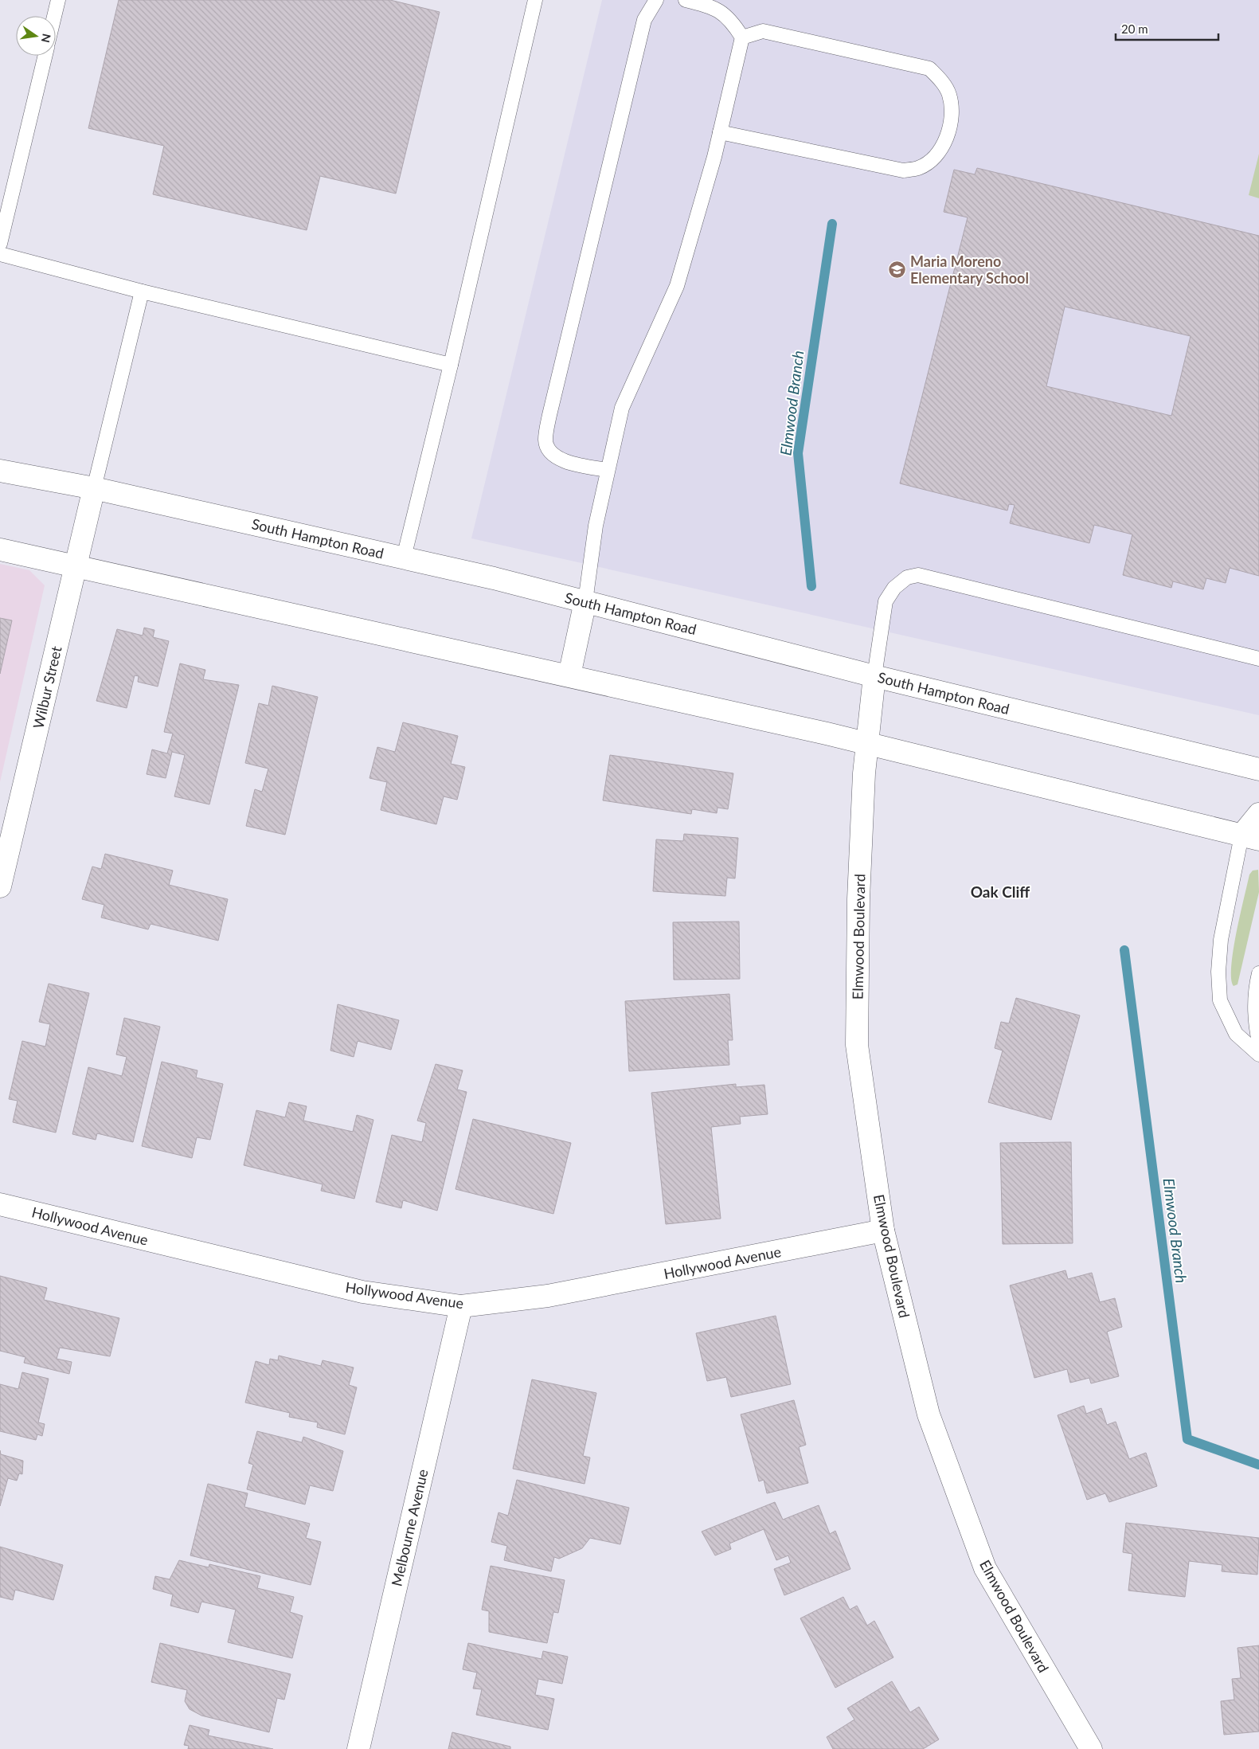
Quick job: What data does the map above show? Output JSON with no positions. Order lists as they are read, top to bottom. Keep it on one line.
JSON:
{"streets":{"street":["South Hampton Road","Wilbur Street","Elmwood Boulevard","Hollywood Avenue","Melbourne Avenue"]},"crossings":[["South Hampton Road","Wilbur Street"],["South Hampton Road","Elmwood Boulevard"],["Elmwood Boulevard","Hollywood Avenue"],["Hollywood Avenue","Melbourne Avenue"]],"districts":["Oak Cliff"],"water":["Elmwood Branch"],"places":{"school or university":["Maria Moreno Elementary School"]},"scale_bar":"20 m","north":"right"}
